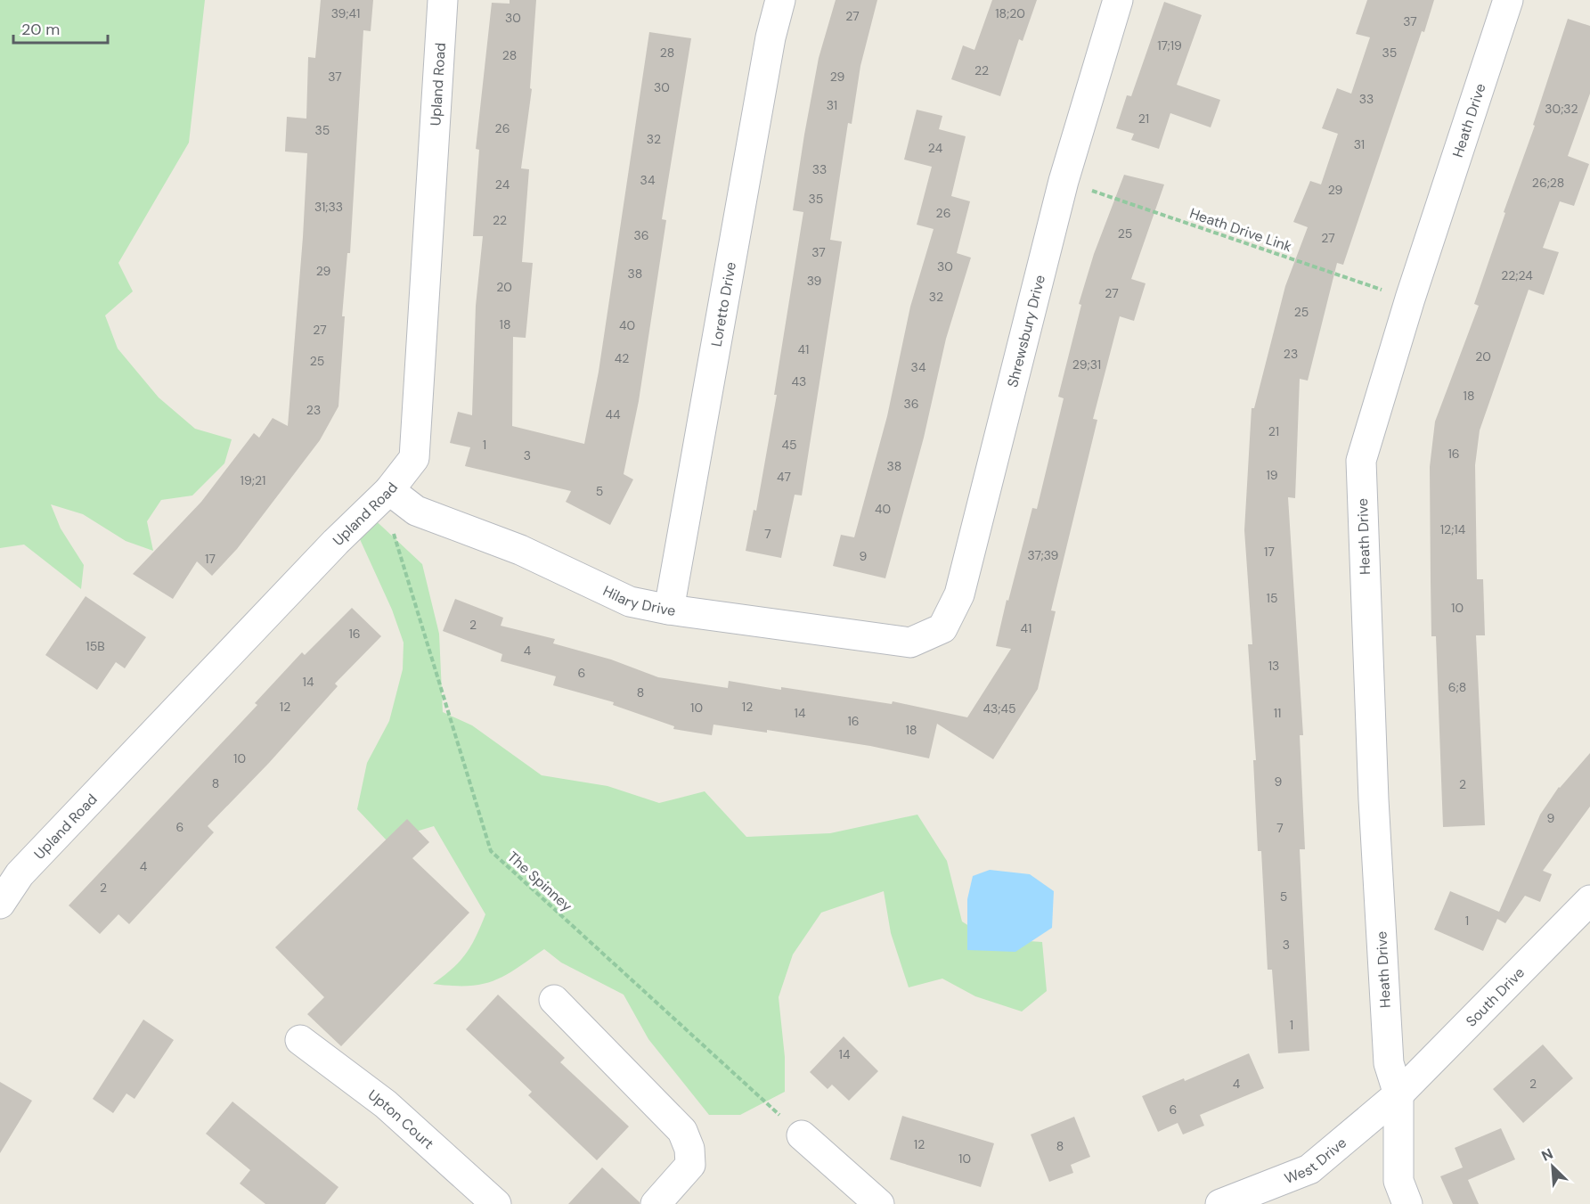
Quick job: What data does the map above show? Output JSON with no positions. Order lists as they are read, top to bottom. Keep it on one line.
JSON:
{"streets":{"street":["Upland Road","Heath Drive","Loretto Drive","Shrewsbury Drive","Hilary Drive","South Drive","Upton Court","West Drive"],"path":["Heath Drive Link","The Spinney"]},"crossings":[["Upland Road","Hilary Drive"],["Upland Road","The Spinney"],["Heath Drive","Heath Drive Link"],["Heath Drive","South Drive"],["Heath Drive","West Drive"],["Heath Drive Link","Shrewsbury Drive"],["Loretto Drive","Hilary Drive"],["Shrewsbury Drive","Hilary Drive"],["Hilary Drive","The Spinney"],["South Drive","West Drive"]],"house_numbers":["39;41","18;20","27","30","37","17;19","28","35","28","22","37","29","30","33","31","30;32","21","26","35","32","31","24","33","34","26;28","24","29","35","31;33","26","22","25","36","27","37","30","29","38","22;24","39","20","27","32","25","18","40","27","41","23","20","42","25","29;31","34","43","18","36","23","44","21","1","45","16","3","38","19","47","19;21","5","40","12;14","7","17","37;39","9","17","15","10","2","41","16","15B","4","13","6","14","6;8","8","12","12","10","43;45","14","11","16","18","10","9","8","2","9","6","7","4","2","5","1","3","1","14","4","2","6","12","8","10"],"scale_bar":"20 m","north":"top left"}
